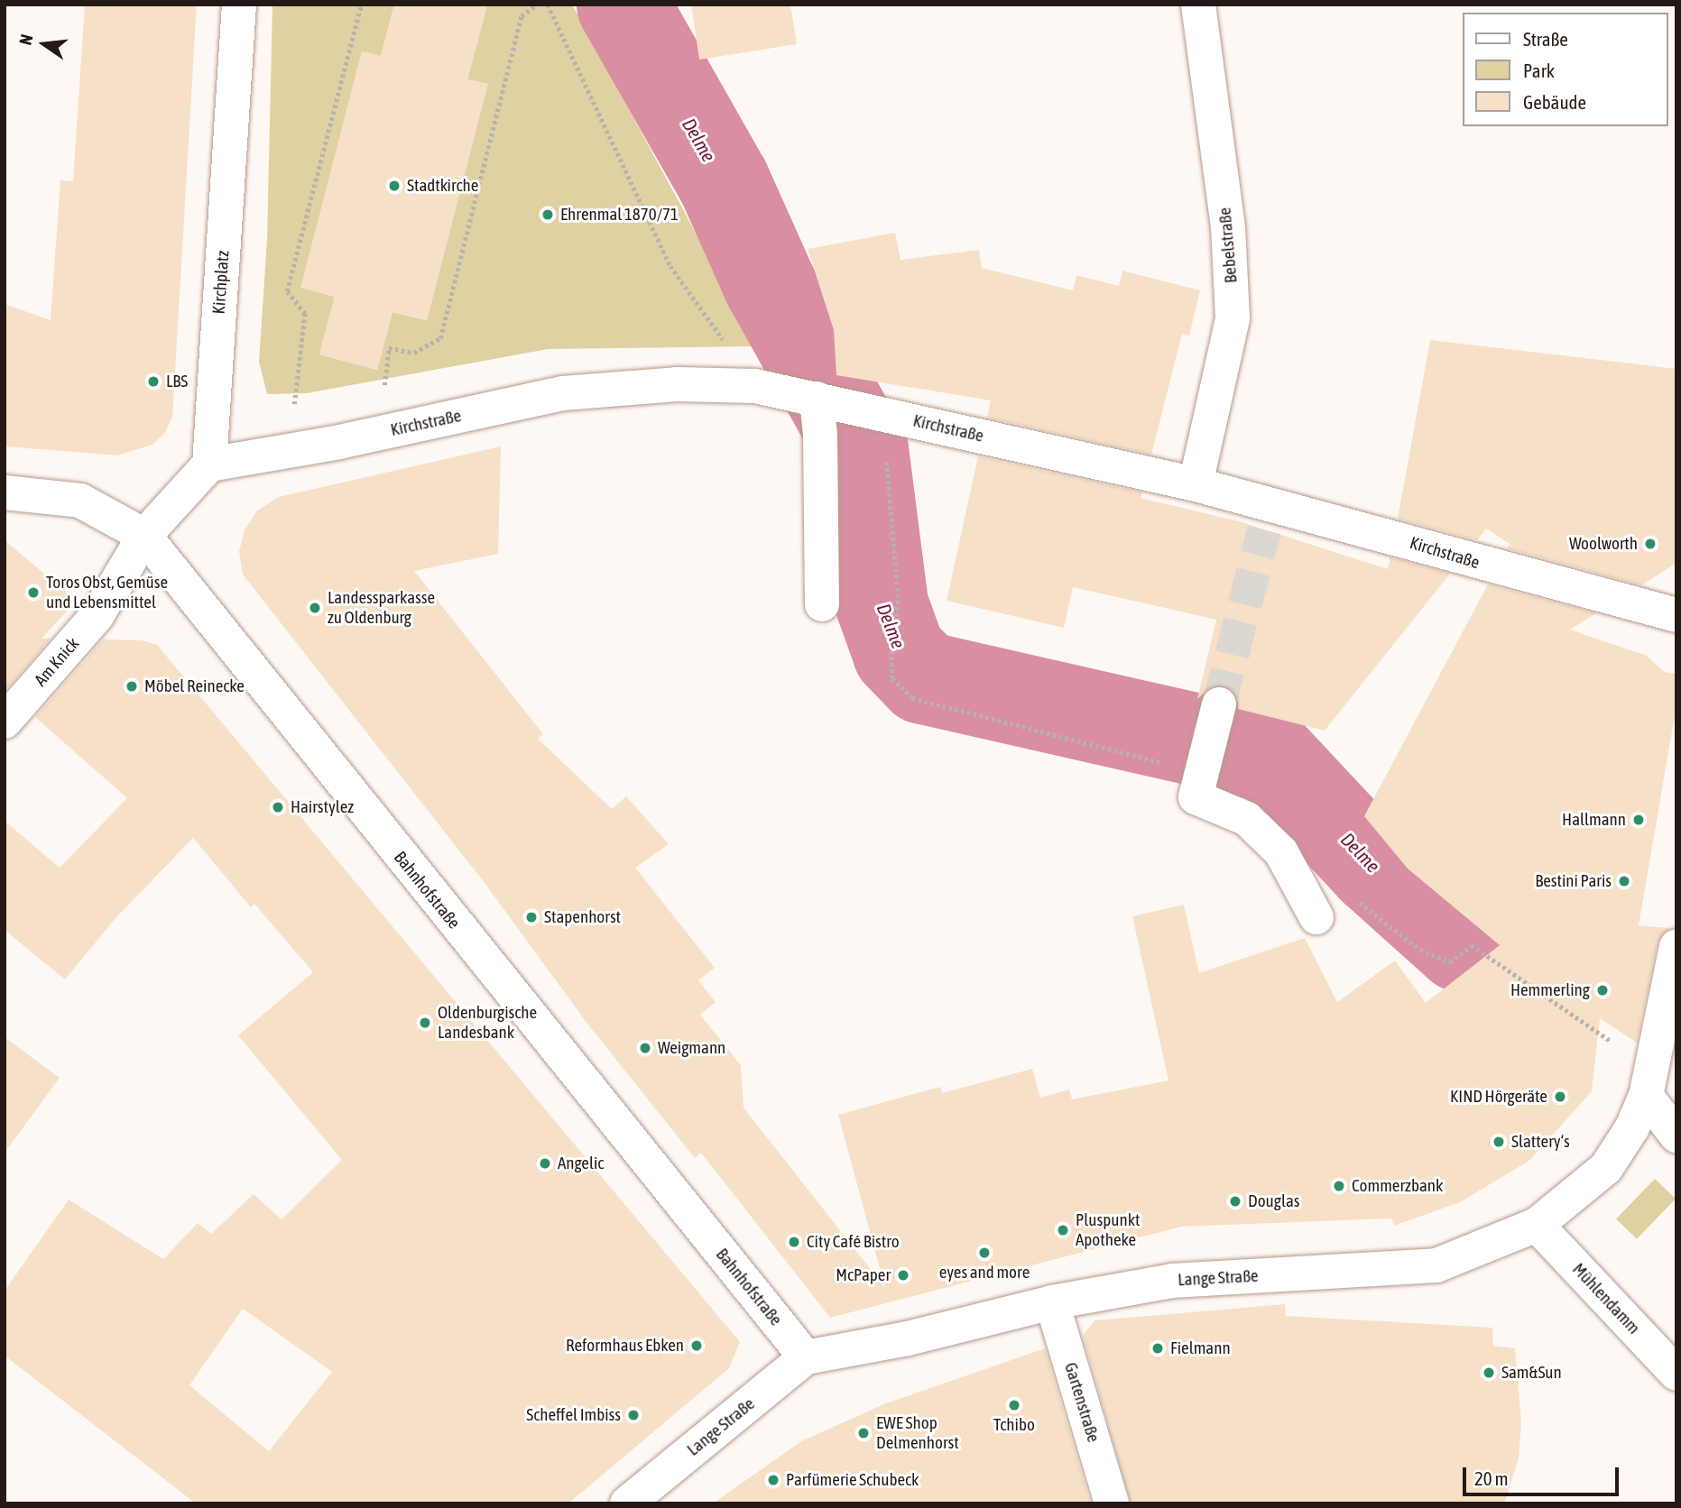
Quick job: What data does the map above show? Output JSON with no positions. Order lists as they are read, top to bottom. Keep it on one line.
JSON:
{"streets":{"street":["Bebelstraße","Kirchplatz","Kirchstraße","Am Knick","Bahnhofstraße","Lange Straße","Mühlendamm","Gartenstraße"]},"crossings":[["Bebelstraße","Kirchstraße"],["Kirchplatz","Kirchstraße"],["Am Knick","Bahnhofstraße"],["Bahnhofstraße","Lange Straße"],["Lange Straße","Mühlendamm"],["Lange Straße","Gartenstraße"]],"water":["Delme"],"places":["Stadtkirche","Ehrenmal 1870/71","LBS","Woolworth","Toros Obst, Gemüse und Lebensmittel","Landessparkasse zu Oldenburg","Möbel Reinecke","Hairstylez","Hallmann","Bestini Paris","Stapenhorst","Hemmerling","Oldenburgische Landesbank","Weigmann","KIND Hörgeräte","Slattery‘s","Angelic","Commerzbank","Douglas","Pluspunkt Apotheke","City Café Bistro","eyes and more","McPaper","Reformhaus Ebken","Fielmann","Sam&Sun","Tchibo","Scheffel Imbiss","EWE Shop Delmenhorst","Parfümerie Schubeck"],"legend":["Straße","Park","Gebäude"],"scale_bar":"20 m","north":"left"}
